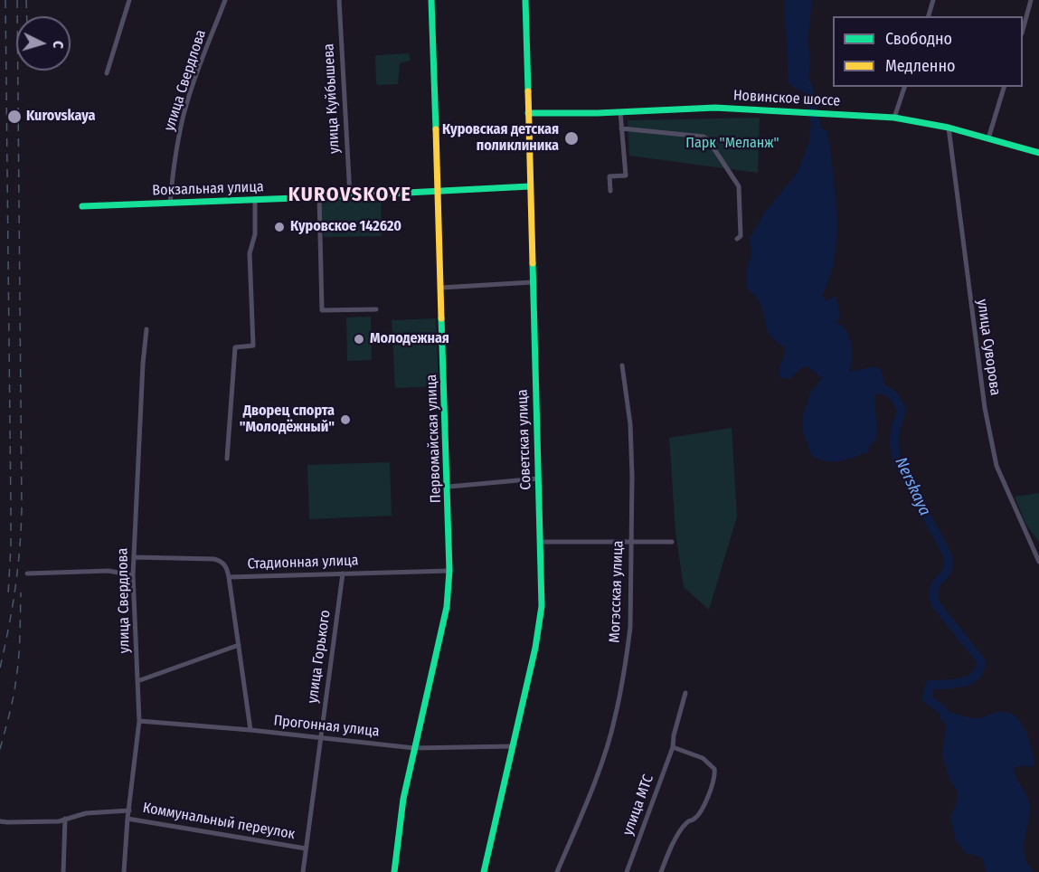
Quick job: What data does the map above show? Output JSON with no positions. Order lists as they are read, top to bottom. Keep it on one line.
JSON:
{"streets":{"street":["улица Свердлова","улица Куйбышева","Новинское шоссе","Вокзальная улица","улица Суворова","Первомайская улица","Советская улица","Стадионная улица","Могэсская улица","улица Горького","Прогонная улица","улица МТС","Коммунальный переулок"]},"crossings":[["улица Свердлова","Вокзальная улица"],["улица Свердлова","Стадионная улица"],["улица Свердлова","Прогонная улица"],["улица Свердлова","Коммунальный переулок"],["улица Куйбышева","Вокзальная улица"],["Новинское шоссе","улица Суворова"],["Новинское шоссе","Советская улица"],["Вокзальная улица","Первомайская улица"],["Вокзальная улица","Советская улица"],["Первомайская улица","Стадионная улица"],["Первомайская улица","Прогонная улица"],["Советская улица","Прогонная улица"],["Стадионная улица","улица Горького"],["улица Горького","Прогонная улица"],["улица Горького","Коммунальный переулок"]],"districts":["KUROVSKOYE"],"water":["Nerskaya"],"parks":["Парк \"Меланж\""],"places":["Kurovskaya","Куровская детская поликлиника","Куровское 142620","Молодежная","Дворец спорта \"Молодёжный\""],"legend":["Свободно","Медленно"],"north":"right"}
